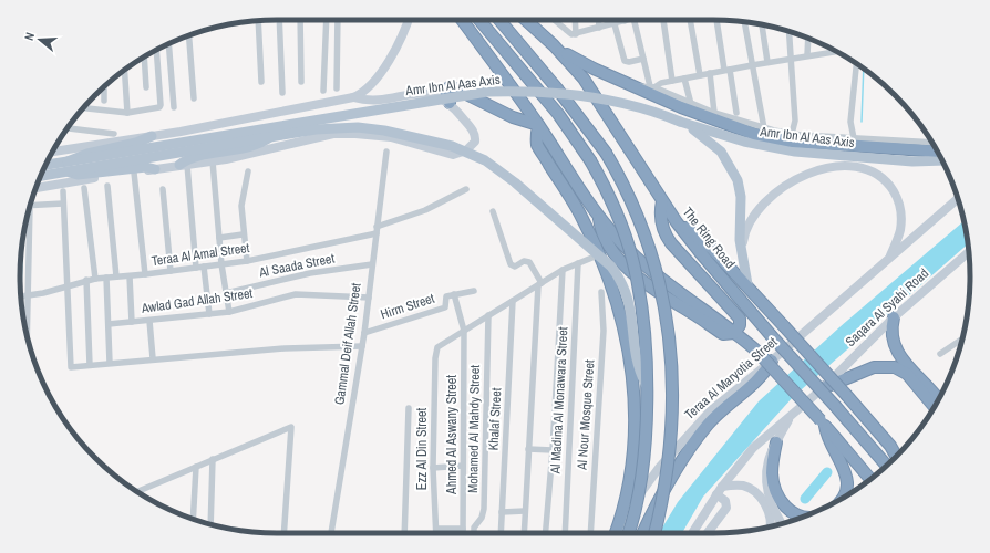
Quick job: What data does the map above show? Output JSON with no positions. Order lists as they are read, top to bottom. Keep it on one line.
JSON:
{"streets":{"highway":["The Ring Road"],"main road":["Amr Ibn Al Aas Axis","Saqara Al Syahi Road","Teraa Al Maryotia Street"],"street":["Teraa Al Amal Street","Al Saada Street","Awlad Gad Allah Street","Hirm Street","Gammal Deif Allah Street","Al Madina Al Monawara Street","Al Nour Mosque Street","Khalaf Street","Mohamed Al Mahdy Street","Ahmed Al Aswany Street","Ezz Al Din Street"]},"crossings":[["Teraa Al Amal Street","Gammal Deif Allah Street"],["Al Saada Street","Gammal Deif Allah Street"],["Awlad Gad Allah Street","Gammal Deif Allah Street"],["Hirm Street","Gammal Deif Allah Street"],["Hirm Street","Ahmed Al Aswany Street"],["Ahmed Al Aswany Street","Ezz Al Din Street"]],"north":"left"}
